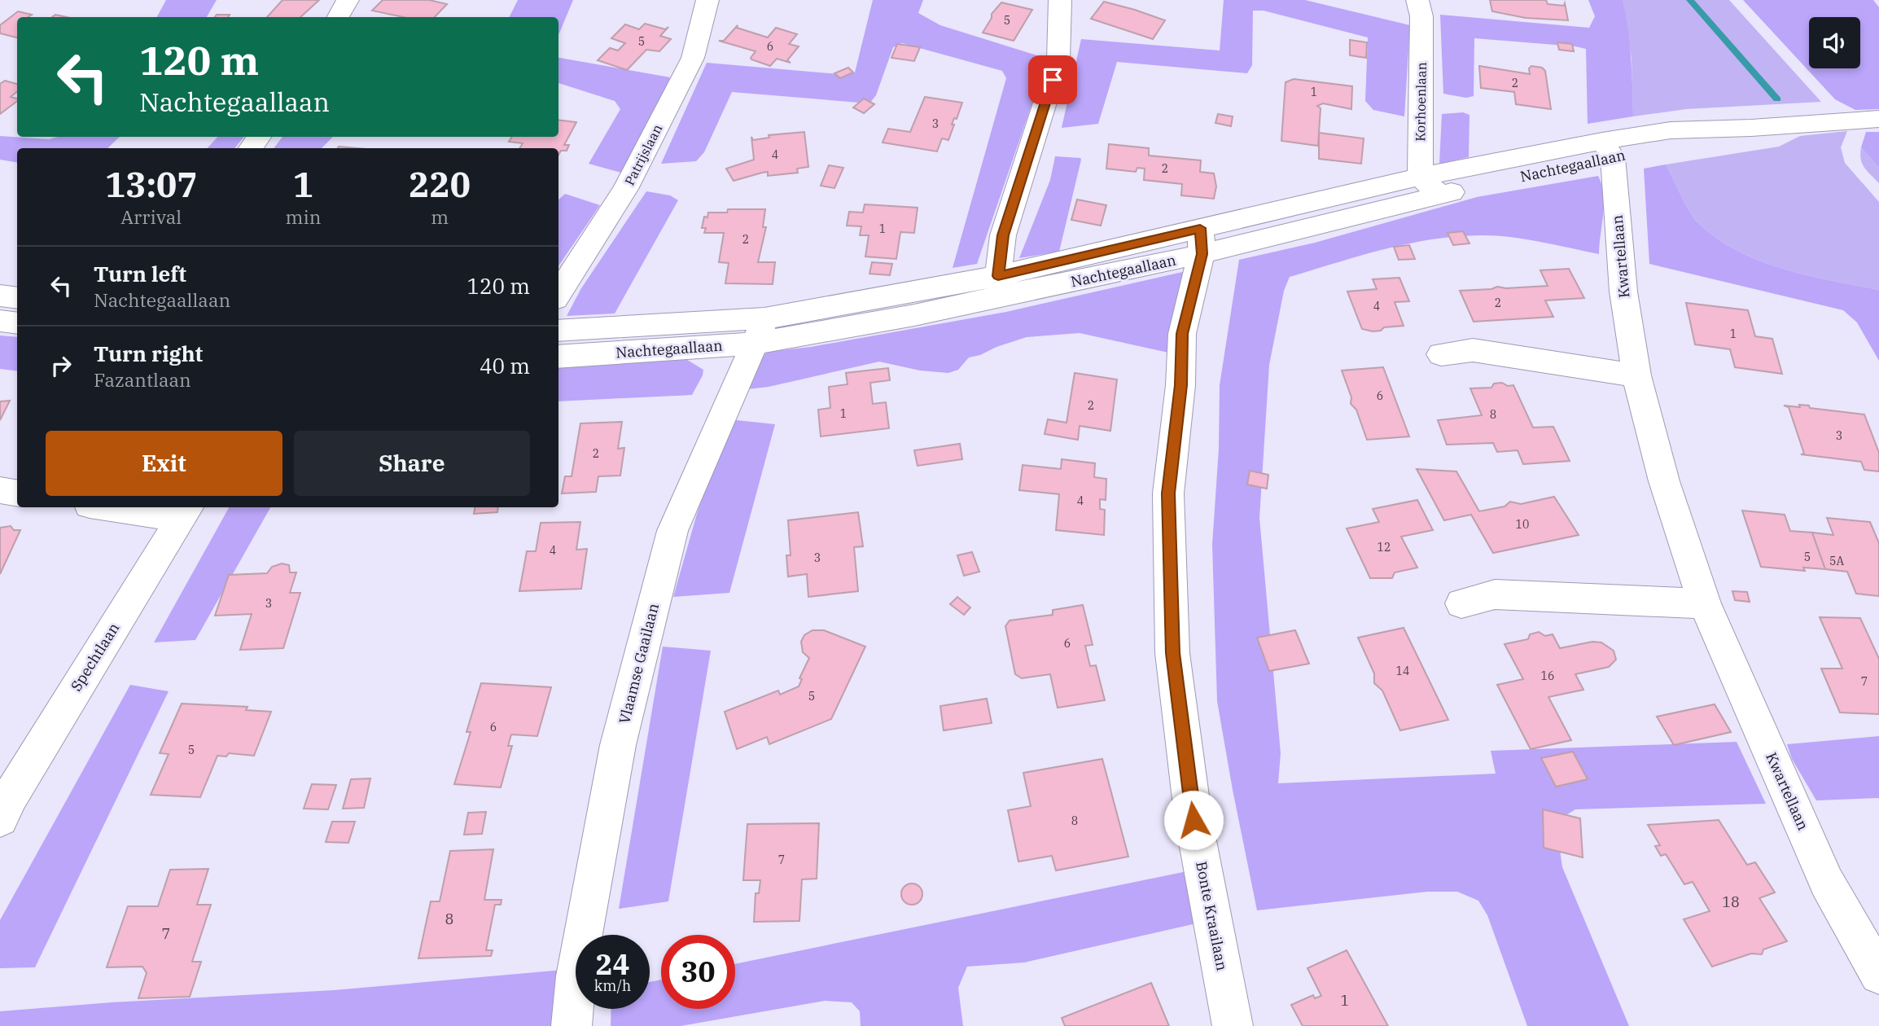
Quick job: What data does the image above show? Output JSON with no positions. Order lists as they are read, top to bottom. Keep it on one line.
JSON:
{"streets":{"street":["Korhoenlaan","Patrijslaan","Nachtegaallaan","Kwartellaan","Spechtlaan","Vlaamse Gaailaan","Bonte Kraailaan"]},"crossings":[["Korhoenlaan","Nachtegaallaan"],["Nachtegaallaan","Kwartellaan"],["Nachtegaallaan","Vlaamse Gaailaan"],["Nachtegaallaan","Bonte Kraailaan"]],"house_numbers":["5","5","6","2","1","3","4","2","1","2","2","4","1","6","2","1","8","3","2","4","10","12","4","5","3","5A","3","6","14","16","7","5","6","5","8","7","18","8","7","1"],"page":{"turn":["120 m","Nachtegaallaan"],"eta":["13:07","Arrival","1","min","220","m"],"list":[{"name":"Turn left","note":"Nachtegaallaan","value":"120 m"},{"name":"Turn right","note":"Fazantlaan","value":"40 m"}],"buttons":["Exit","Share"],"speed":"24 km/h","limit":"30"}}
